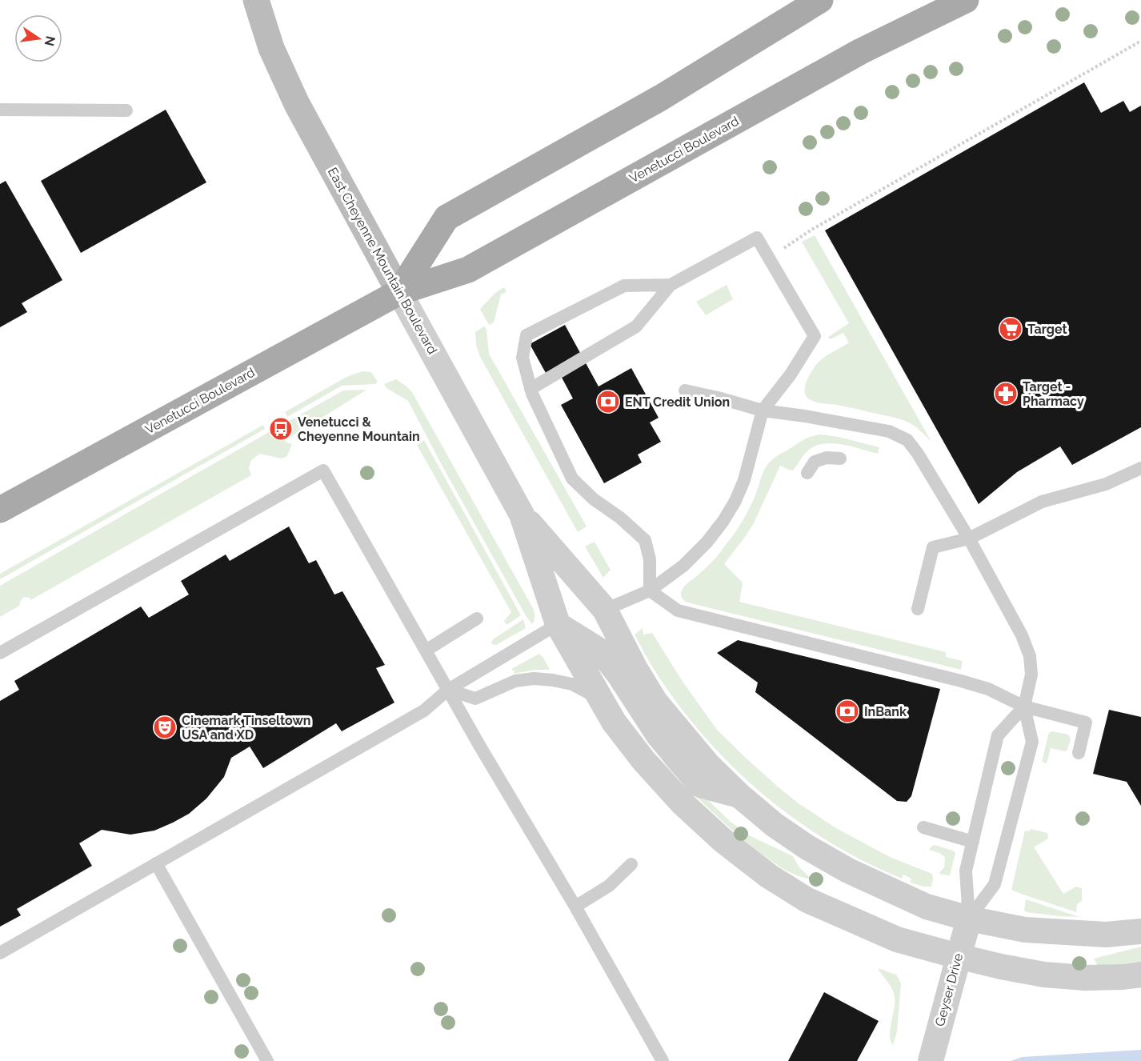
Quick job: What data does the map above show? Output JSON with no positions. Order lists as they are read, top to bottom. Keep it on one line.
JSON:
{"streets":{"main road":["Venetucci Boulevard"],"street":["East Cheyenne Mountain Boulevard","Geyser Drive"]},"crossings":[["Venetucci Boulevard","East Cheyenne Mountain Boulevard"],["East Cheyenne Mountain Boulevard","Geyser Drive"]],"places":{"supermarket":["Target"],"pharmacy":["Target - Pharmacy"],"bank":["ENT Credit Union","InBank"],"bus stop":["Venetucci & Cheyenne Mountain"],"theatre":["Cinemark Tinseltown USA and XD"]},"north":"right"}
